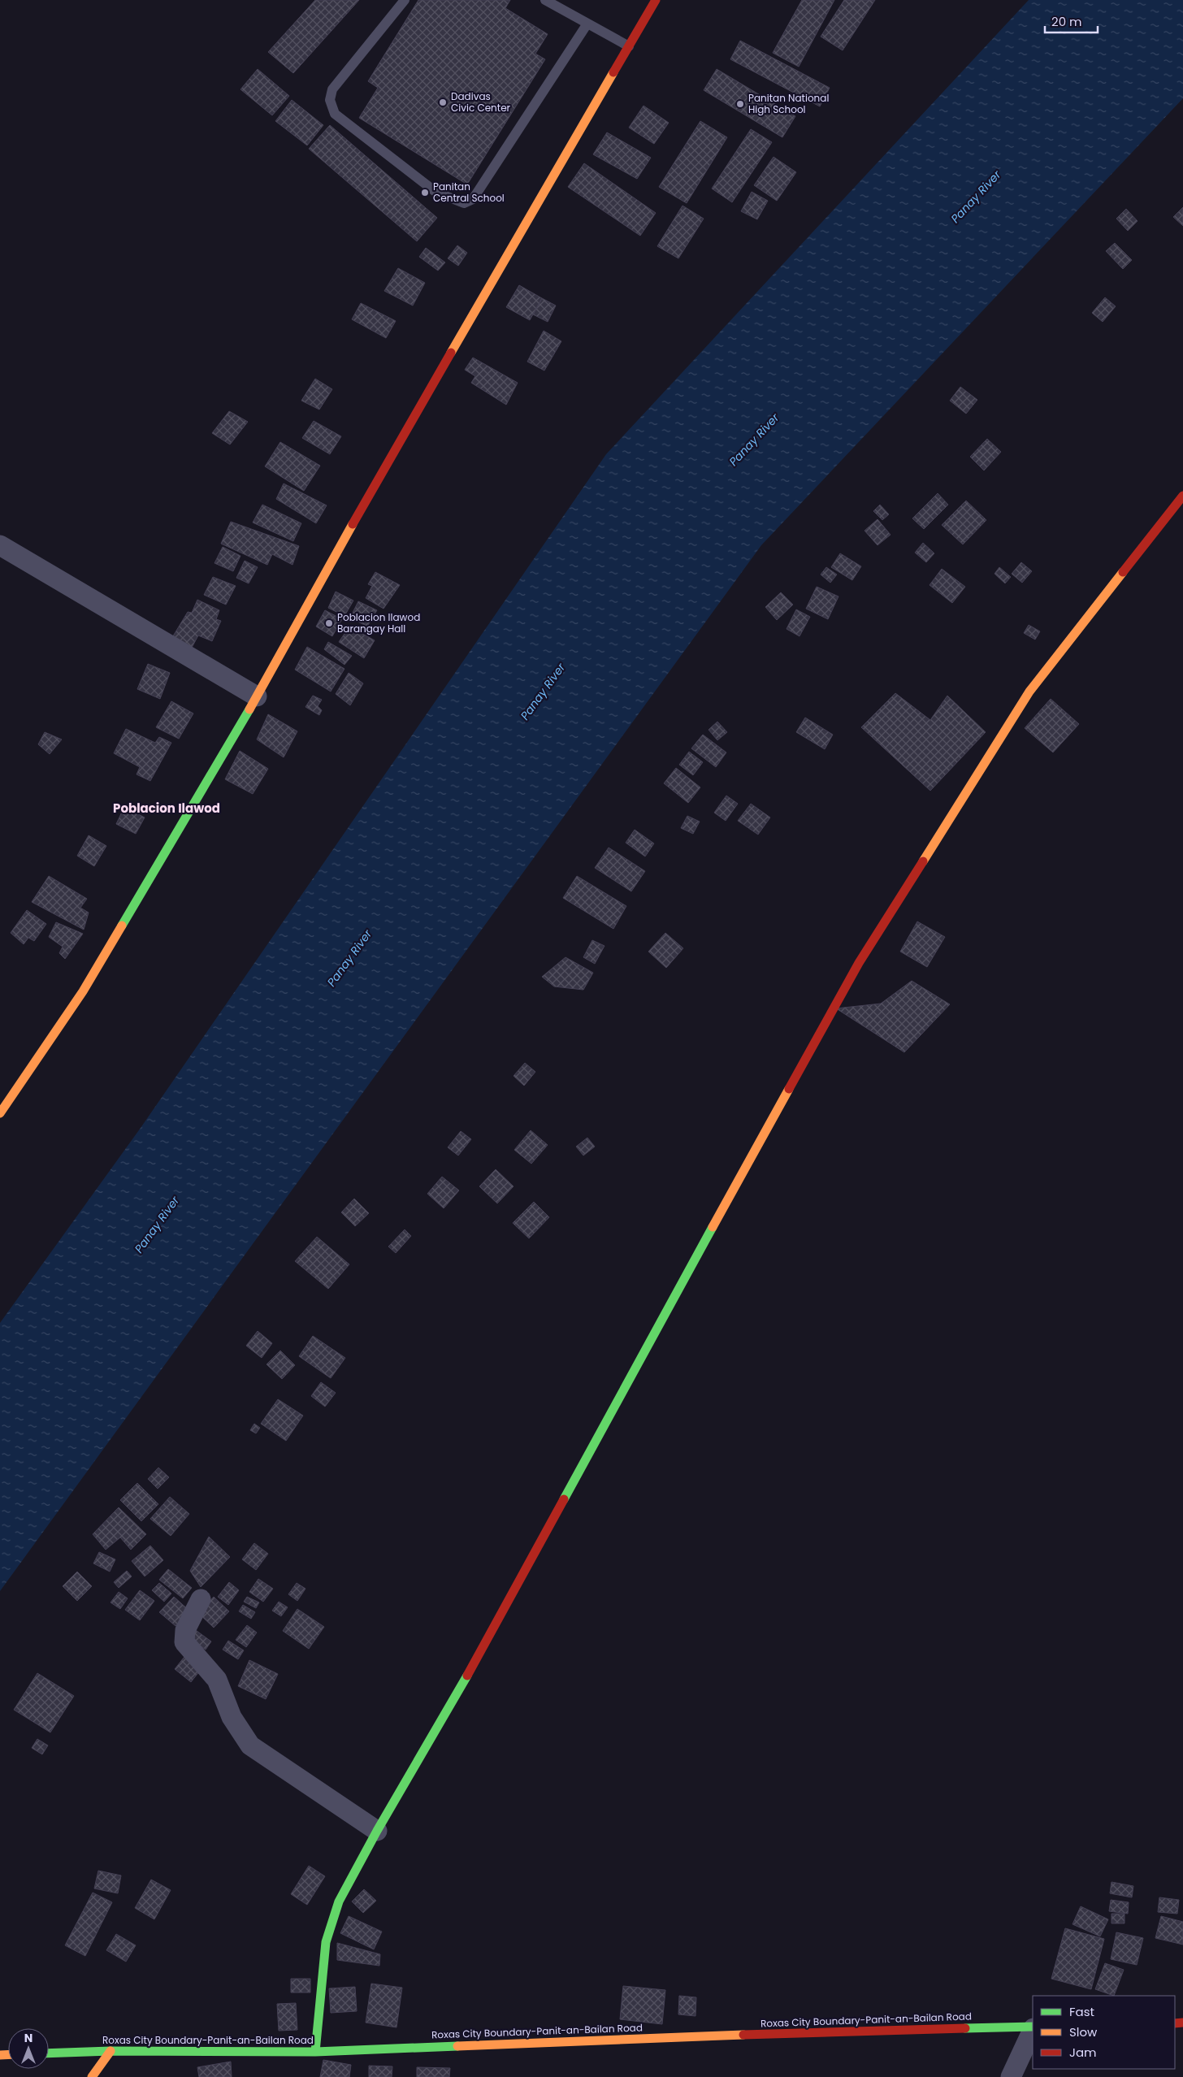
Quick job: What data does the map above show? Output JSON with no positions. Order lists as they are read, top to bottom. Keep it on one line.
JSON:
{"streets":{"main road":["Roxas City Boundary-Panit-an-Bailan Road"]},"districts":["Poblacion Ilawod"],"water":["Panay River"],"places":["Dadivas Civic Center","Panitan National High School","Panitan Central School","Poblacion Ilawod Barangay Hall"],"legend":["Fast","Slow","Jam"],"scale_bar":"20 m","north":"top"}
